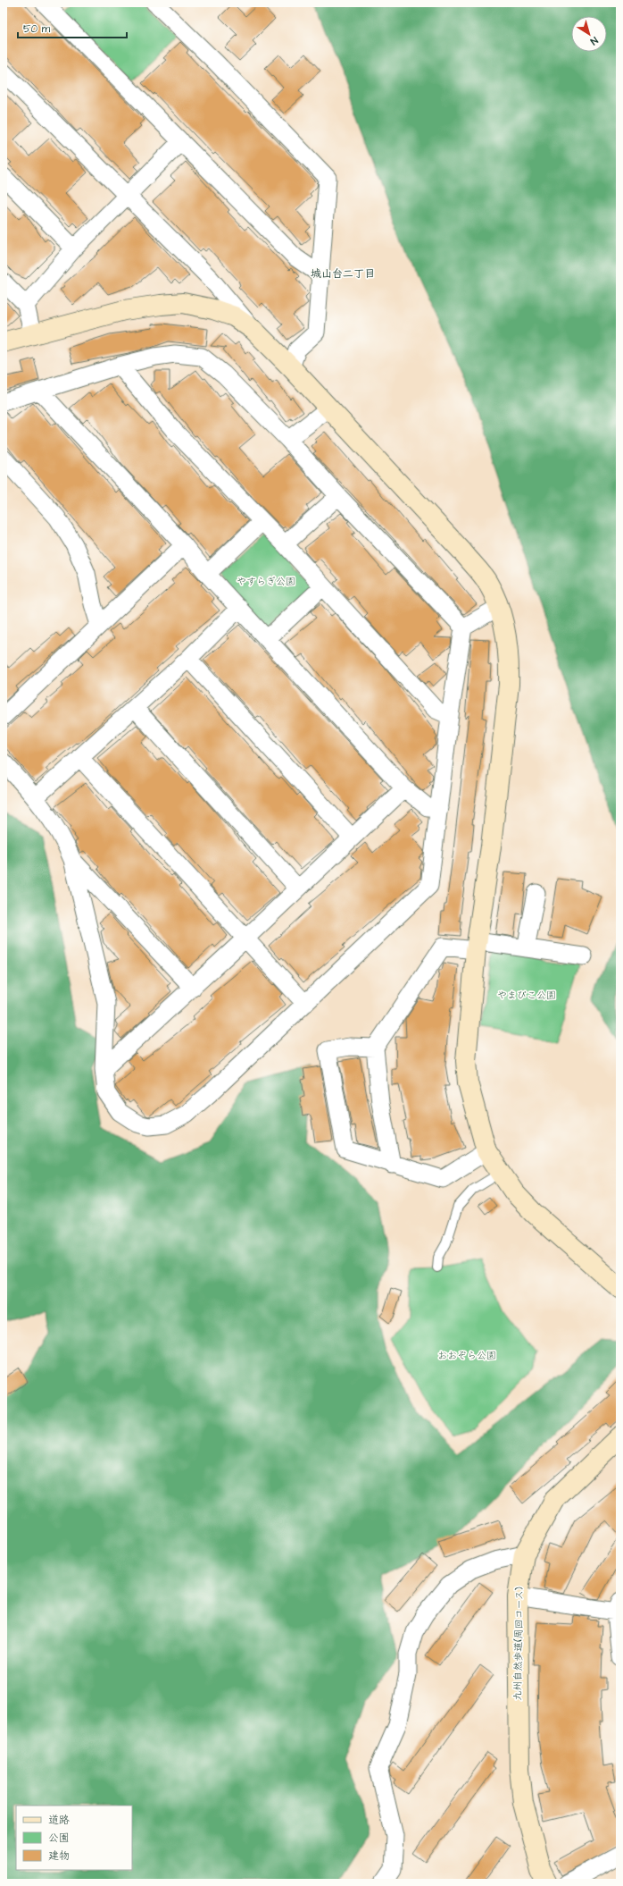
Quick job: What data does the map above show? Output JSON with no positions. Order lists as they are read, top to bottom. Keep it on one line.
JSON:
{"streets":{"street":["九州自然歩道(周回コース)"]},"districts":["城山台二丁目"],"parks":["やすらぎ公園","やまびこ公園","おおぞら公園"],"legend":["道路","公園","建物"],"scale_bar":"50 m","north":"bottom right"}
